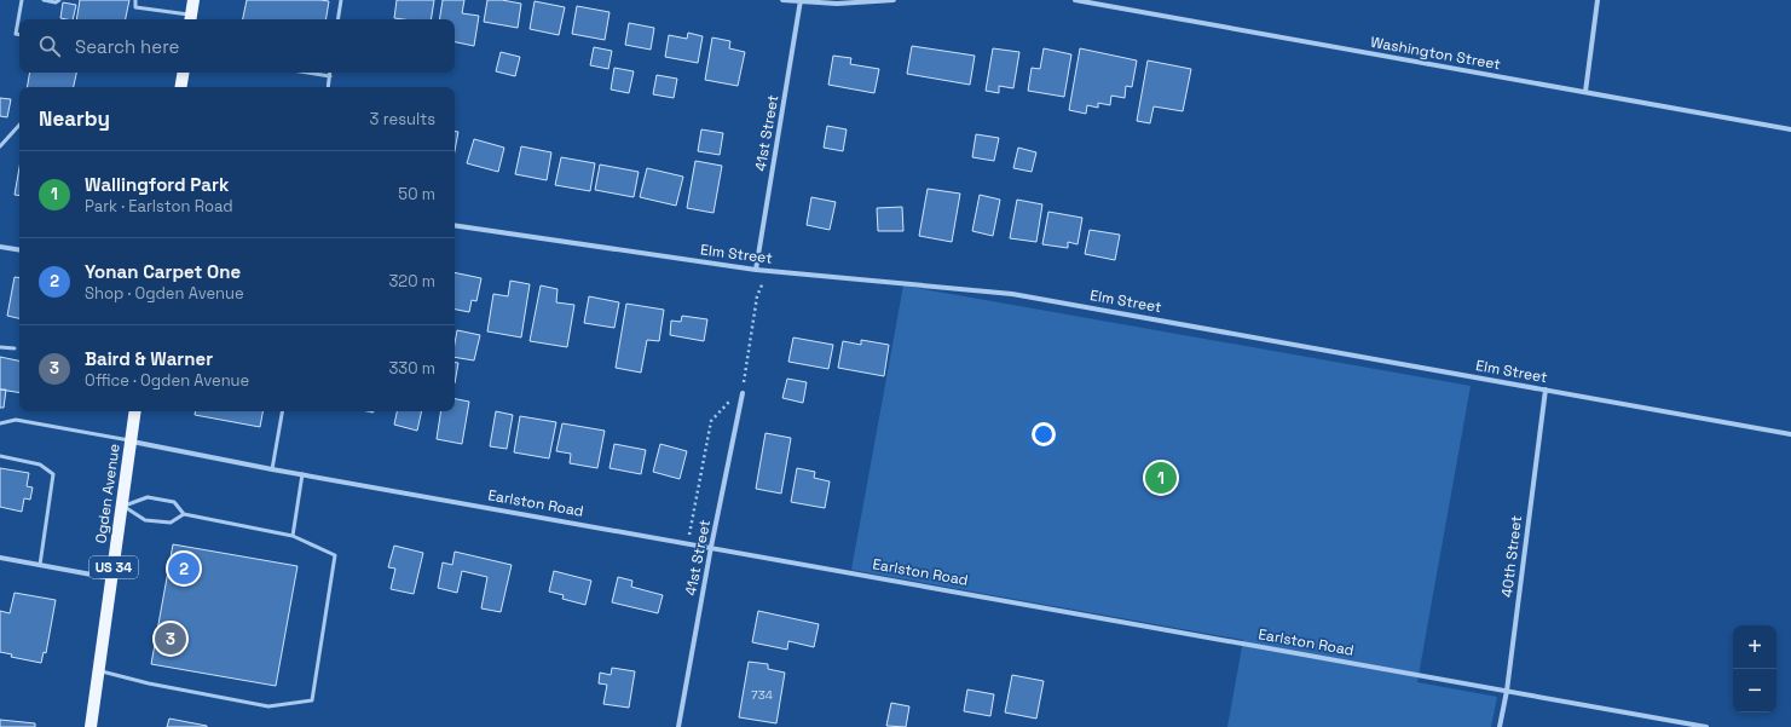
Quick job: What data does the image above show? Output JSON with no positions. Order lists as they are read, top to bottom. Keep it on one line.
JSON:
{"streets":{"main road":["Ogden Avenue","US 34"],"street":["Washington Street","41st Street","Elm Street","Earlston Road","40th Street"]},"crossings":[["41st Street","Elm Street"],["41st Street","Earlston Road"],["Elm Street","40th Street"],["Ogden Avenue","Earlston Road"],["Earlston Road","40th Street"]],"house_numbers":["734"],"page":{"search":"Search here","heading":["Nearby","3 results"],"list":[{"mark":"1","name":"Wallingford Park","note":"Park · Earlston Road","value":"50 m"},{"mark":"2","name":"Yonan Carpet One","note":"Shop · Ogden Avenue","value":"320 m"},{"mark":"3","name":"Baird & Warner","note":"Office · Ogden Avenue","value":"330 m"}],"pins":["1","2","3"],"map_buttons":["+","−"]}}
